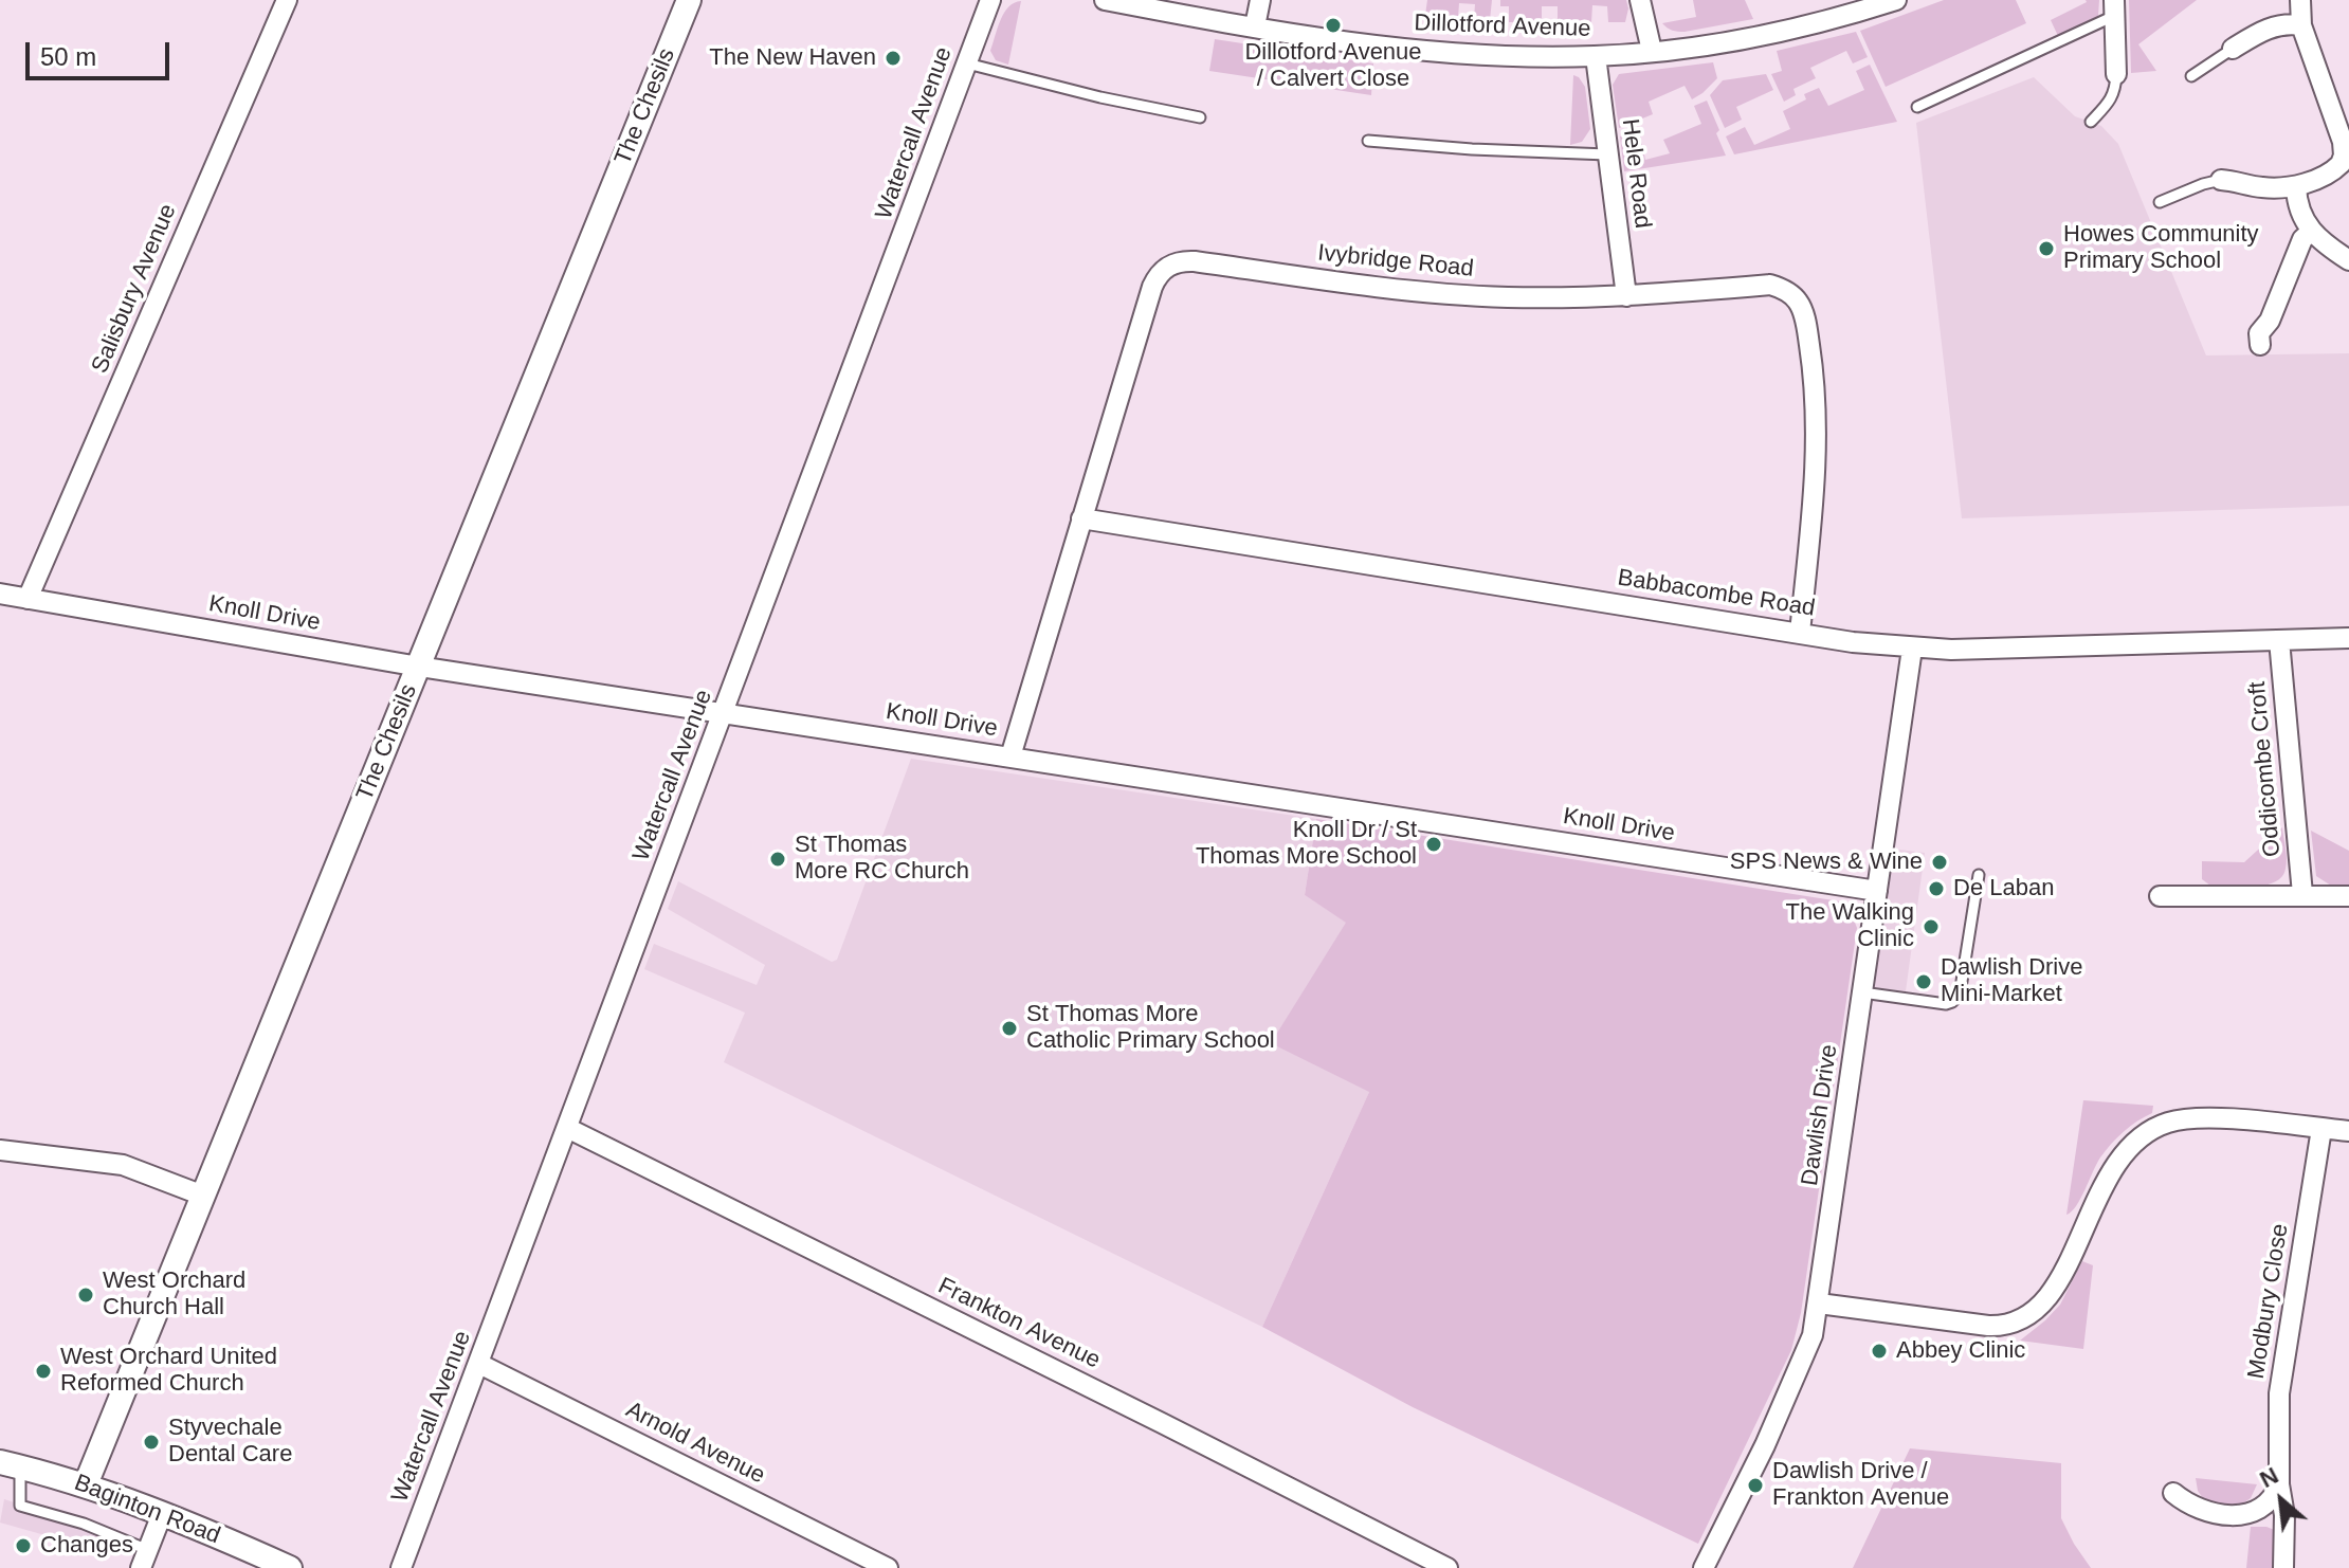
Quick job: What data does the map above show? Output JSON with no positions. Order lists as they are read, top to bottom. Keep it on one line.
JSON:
{"streets":{"street":["Dillotford Avenue","The Chesils","Watercall Avenue","Hele Road","Ivybridge Road","Salisbury Avenue","Babbacombe Road","Knoll Drive","Oddicombe Croft","Dawlish Drive","Modbury Close","Frankton Avenue","Arnold Avenue","Baginton Road"]},"crossings":[["Dillotford Avenue","Hele Road"],["The Chesils","Knoll Drive"],["The Chesils","Baginton Road"],["Watercall Avenue","Knoll Drive"],["Watercall Avenue","Frankton Avenue"],["Watercall Avenue","Arnold Avenue"],["Hele Road","Ivybridge Road"],["Ivybridge Road","Babbacombe Road"],["Ivybridge Road","Knoll Drive"],["Salisbury Avenue","Knoll Drive"],["Babbacombe Road","Oddicombe Croft"],["Babbacombe Road","Dawlish Drive"],["Knoll Drive","Dawlish Drive"]],"places":["Dillotford Avenue / Calvert Close","The New Haven","Howes Community Primary School","Knoll Dr / St Thomas More School","St Thomas More RC Church","SPS News & Wine","De Laban","The Walking Clinic","Dawlish Drive Mini-Market","St Thomas More Catholic Primary School","West Orchard Church Hall","Abbey Clinic","West Orchard United Reformed Church","Styvechale Dental Care","Dawlish Drive / Frankton Avenue","Changes"],"scale_bar":"50 m","north":"top left"}
